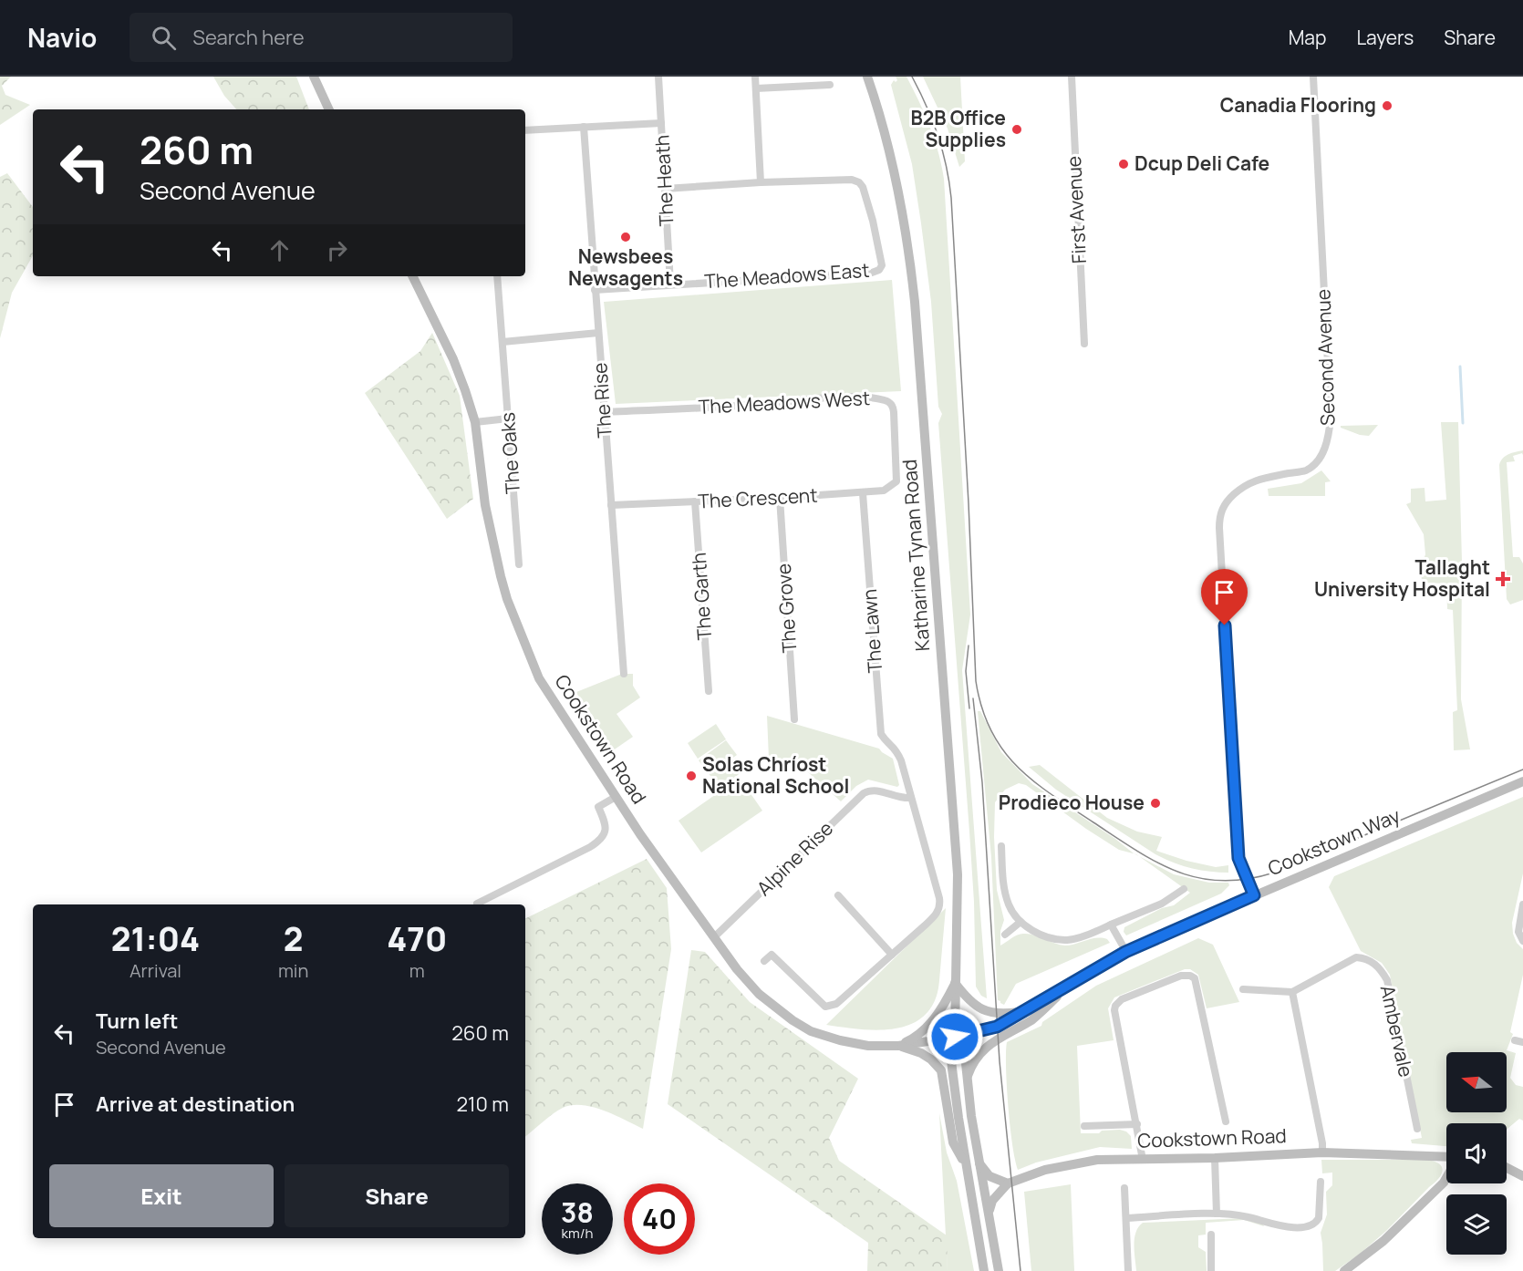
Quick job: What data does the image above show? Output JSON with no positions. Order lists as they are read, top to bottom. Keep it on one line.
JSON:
{"streets":{"street":["The Heath","First Avenue","The Meadows East","Second Avenue","The Rise","The Meadows West","The Oaks","The Crescent","Katharine Tynan Road","The Garth","The Grove","The Lawn","Cookstown Road","Cookstown Way","Alpine Rise","Ambervale"]},"crossings":[["The Heath","The Meadows East"],["The Meadows East","The Rise"],["Second Avenue","Cookstown Way"],["The Rise","The Meadows West"],["The Rise","The Crescent"],["The Meadows West","The Crescent"],["The Crescent","The Garth"],["The Crescent","The Grove"],["The Crescent","The Lawn"],["Katharine Tynan Road","Cookstown Road"],["Katharine Tynan Road","Cookstown Way"],["The Lawn","Alpine Rise"],["Cookstown Road","Cookstown Way"],["Cookstown Road","Alpine Rise"]],"places":{"other":["Canadia Flooring","B2B Office Supplies","Dcup Deli Cafe","Newsbees Newsagents","Solas Chríost National School","Prodieco House"],"health":["Tallaght University Hospital"]},"north":"left","page":{"header":"Navio","search":"Search here","nav":["Map","Layers","Share"],"turn":["260 m","Second Avenue"],"eta":["21:04","Arrival","2","min","470","m"],"list":[{"name":"Turn left","note":"Second Avenue","value":"260 m"},{"name":"Arrive at destination","value":"210 m"}],"buttons":["Exit","Share"],"speed":"38 km/h","limit":"40"}}
